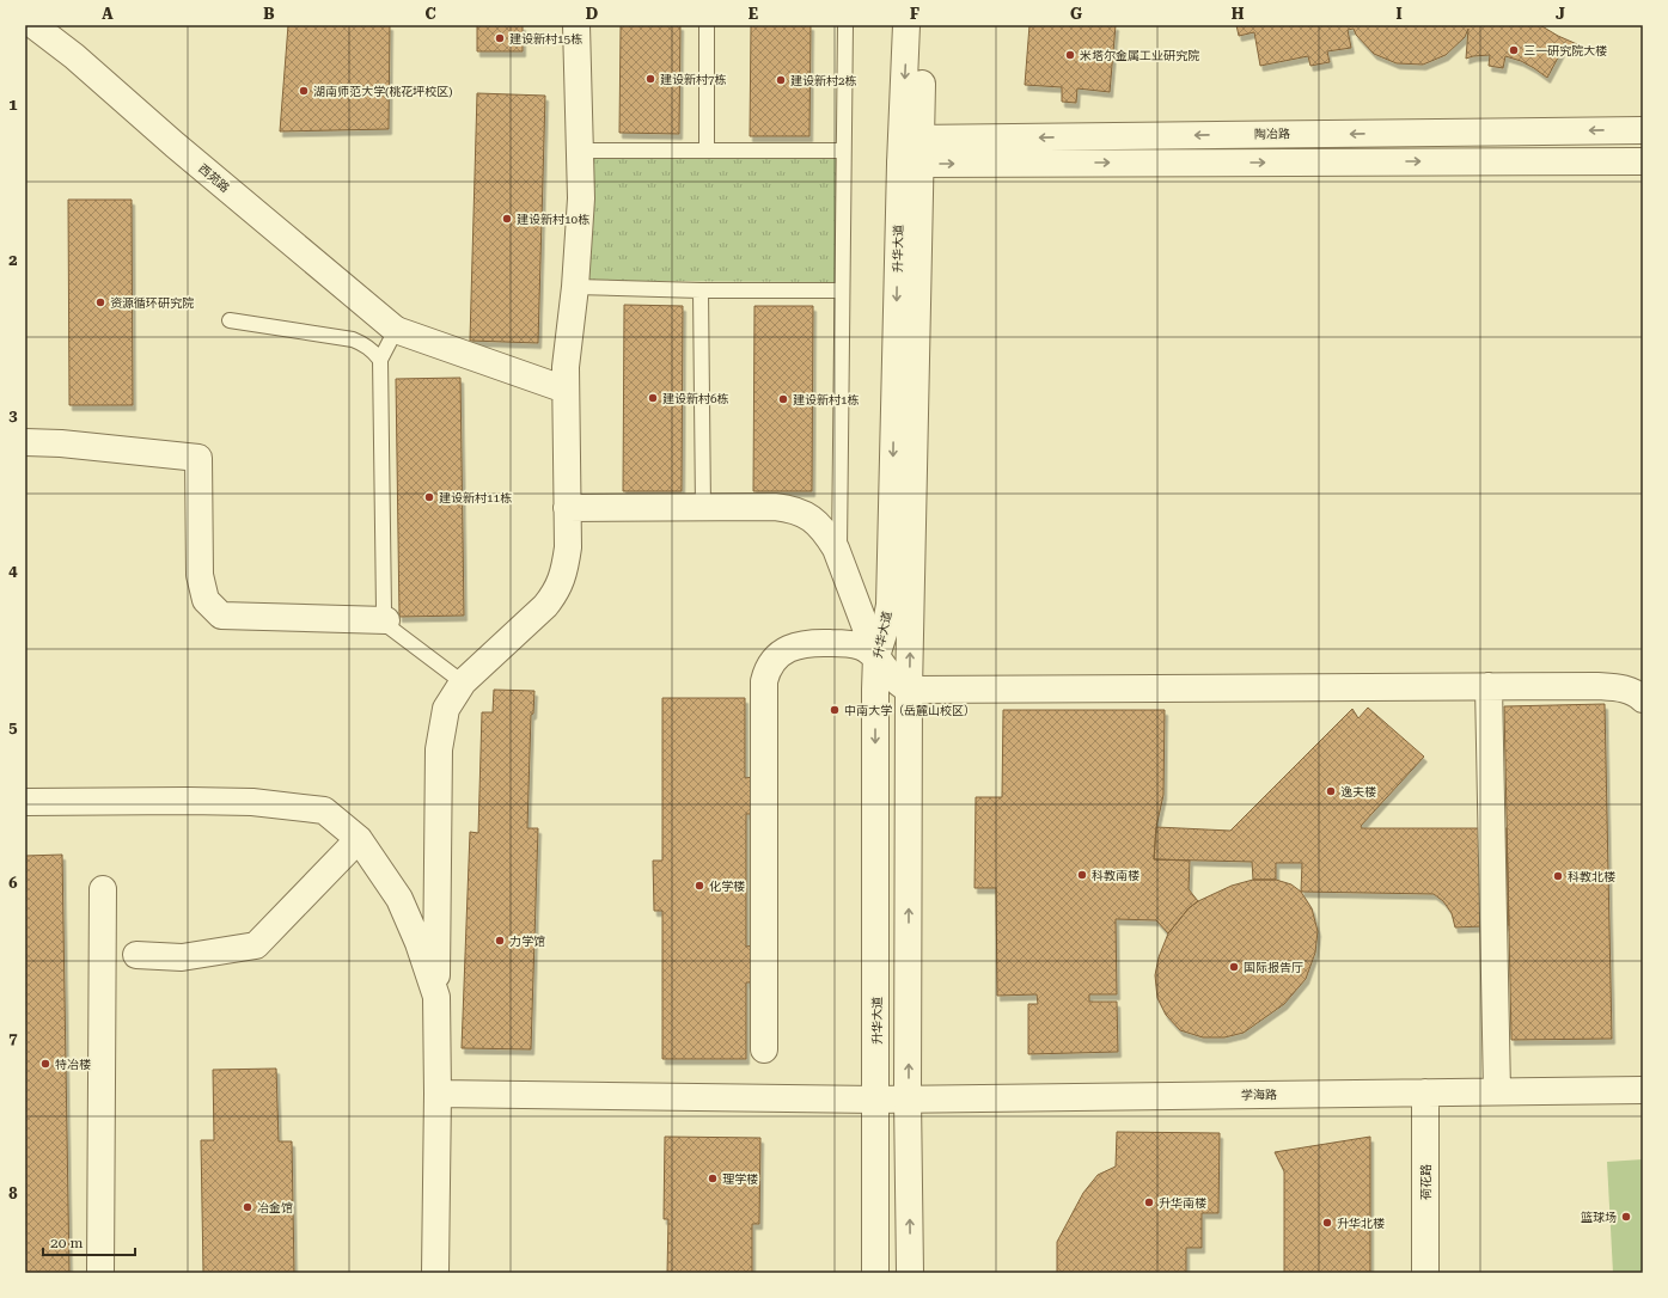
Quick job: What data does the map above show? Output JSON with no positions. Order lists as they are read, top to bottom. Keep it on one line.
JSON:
{"streets":{"street":["陶冶路","西苑路","升华大道","学海路","荷花路"]},"crossings":[["陶冶路","升华大道"],["升华大道","学海路"],["学海路","荷花路"]],"places":["建设新村15栋","三一研究院大楼","米塔尔金属工业研究院","建设新村7栋","建设新村2栋","湖南师范大学(桃花坪校区)","建设新村10栋","资源循环研究院","建设新村6栋","建设新村1栋","建设新村11栋","中南大学（岳麓山校区）","逸夫楼","科教南楼","科教北楼","化学楼","力学馆","国际报告厅","特冶楼","理学楼","升华南楼","冶金馆","篮球场","升华北楼"],"scale_bar":"20 m","grid":{"columns":["A","B","C","D","E","F","G","H","I","J"],"rows":["1","2","3","4","5","6","7","8"]}}
